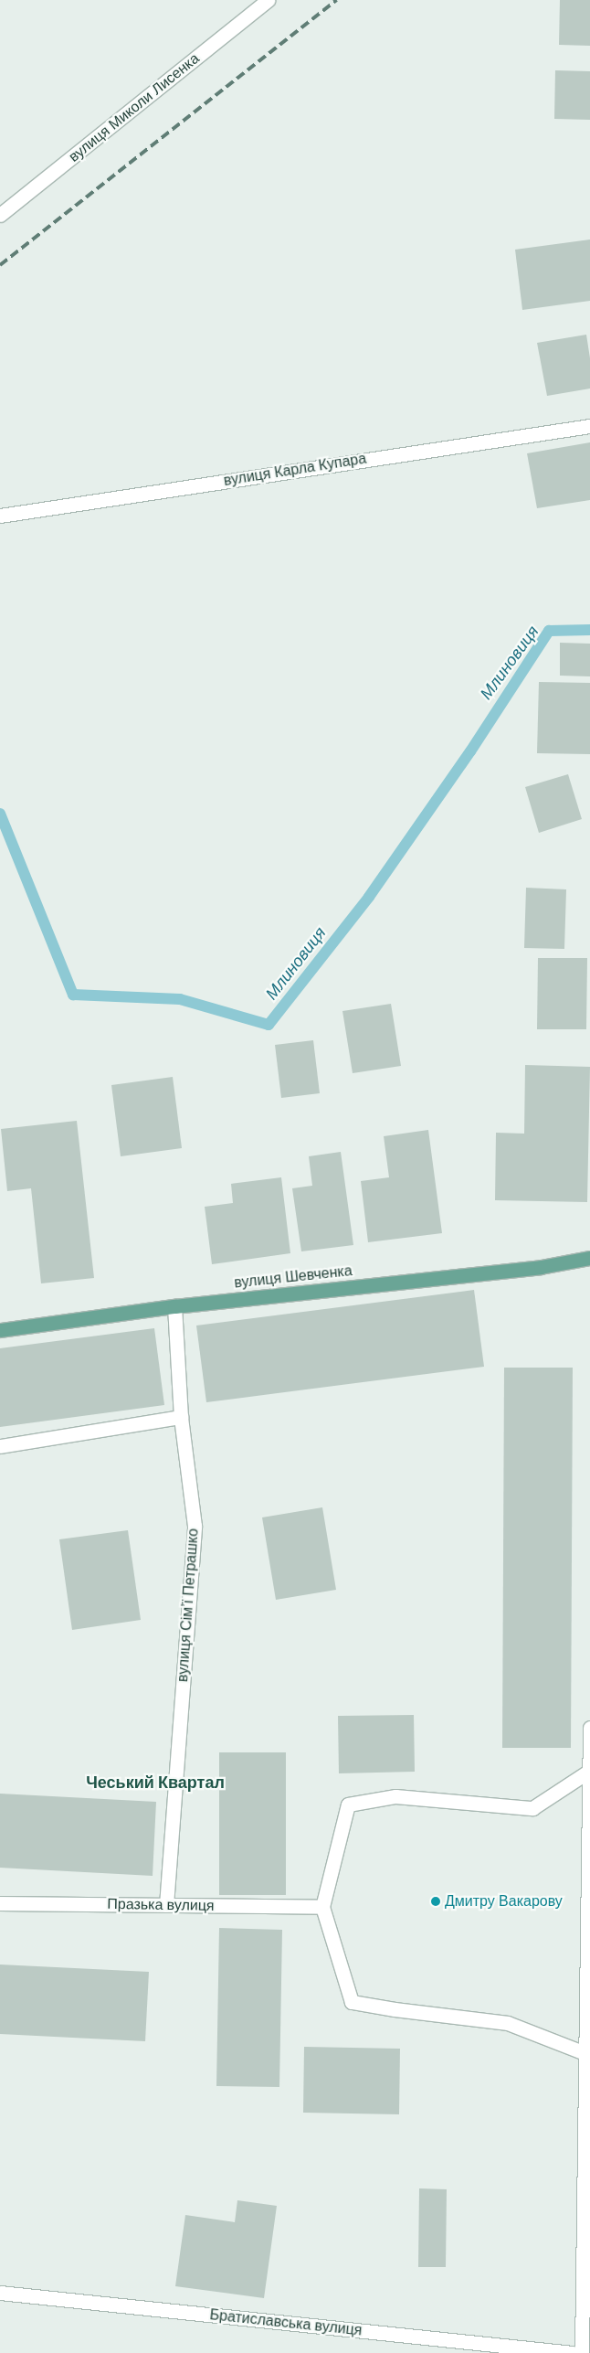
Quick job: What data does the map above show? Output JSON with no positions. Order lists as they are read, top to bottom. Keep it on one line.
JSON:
{"streets":{"main road":["вулиця Шевченка"],"street":["вулиця Миколи Лисенка","вулиця Карла Купара","вулиця Сімʼї Петрашко","Празька вулиця","Братиславська вулиця"]},"crossings":[["вулиця Шевченка","вулиця Сімʼї Петрашко"],["вулиця Сімʼї Петрашко","Празька вулиця"]],"districts":["Чеський Квартал"],"water":["Млиновиця"],"places":["Дмитру Вакарову"]}
